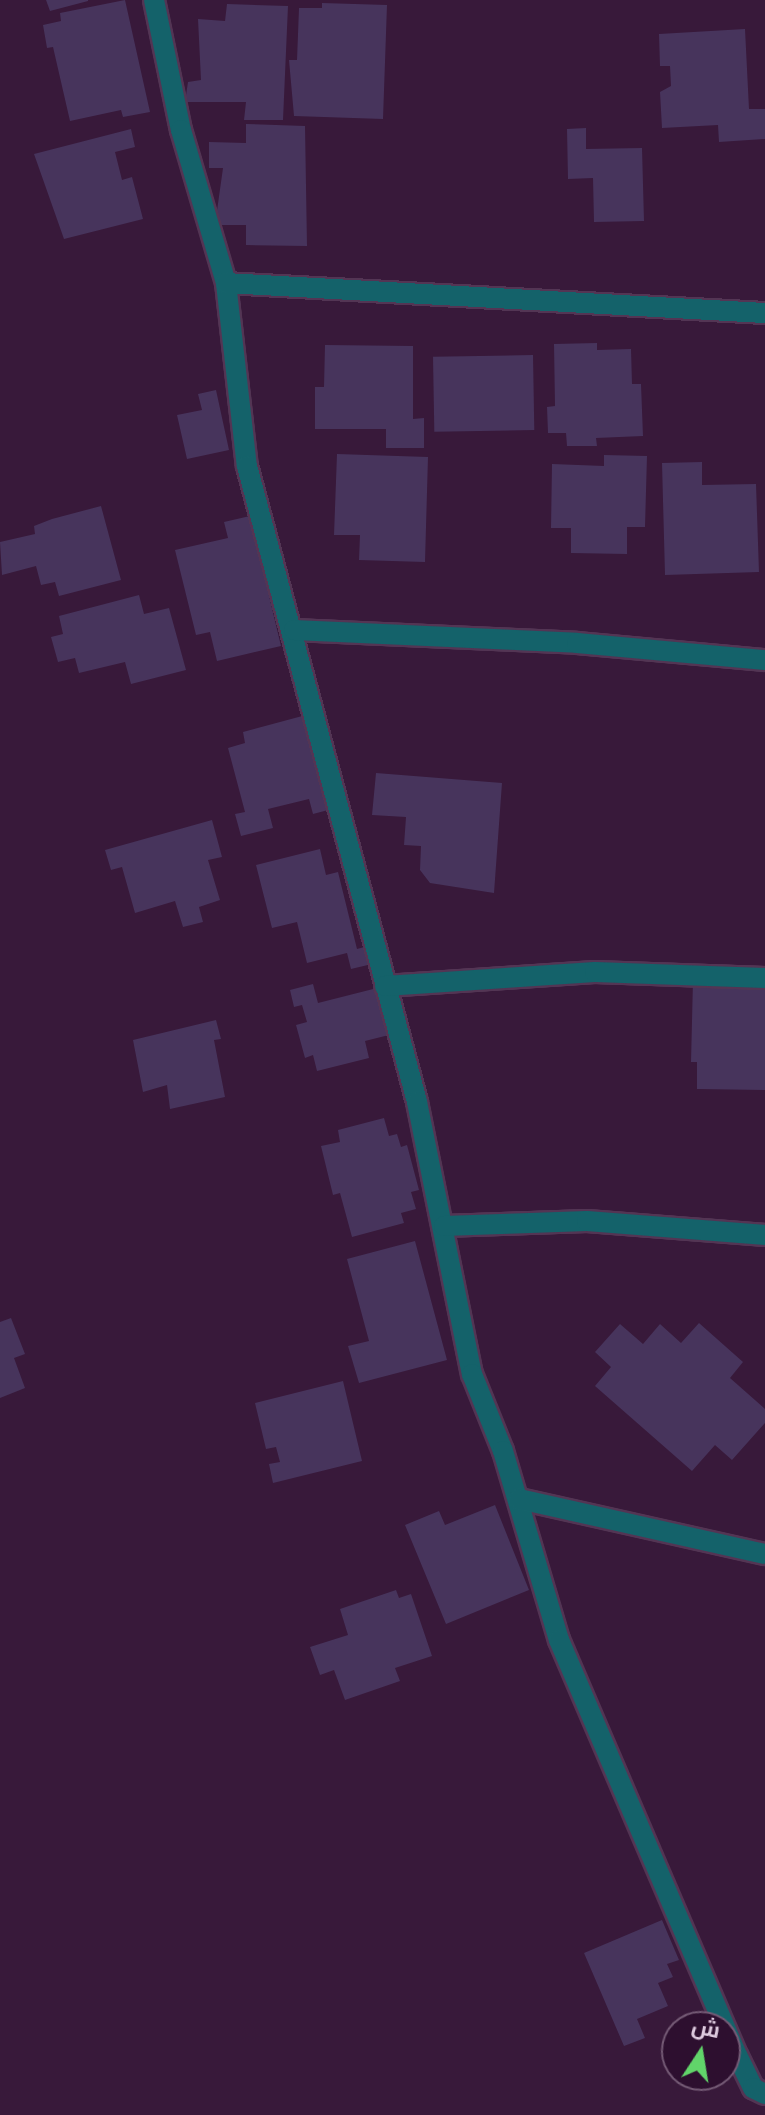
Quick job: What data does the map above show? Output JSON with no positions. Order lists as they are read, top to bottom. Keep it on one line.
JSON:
{"north":"top"}
